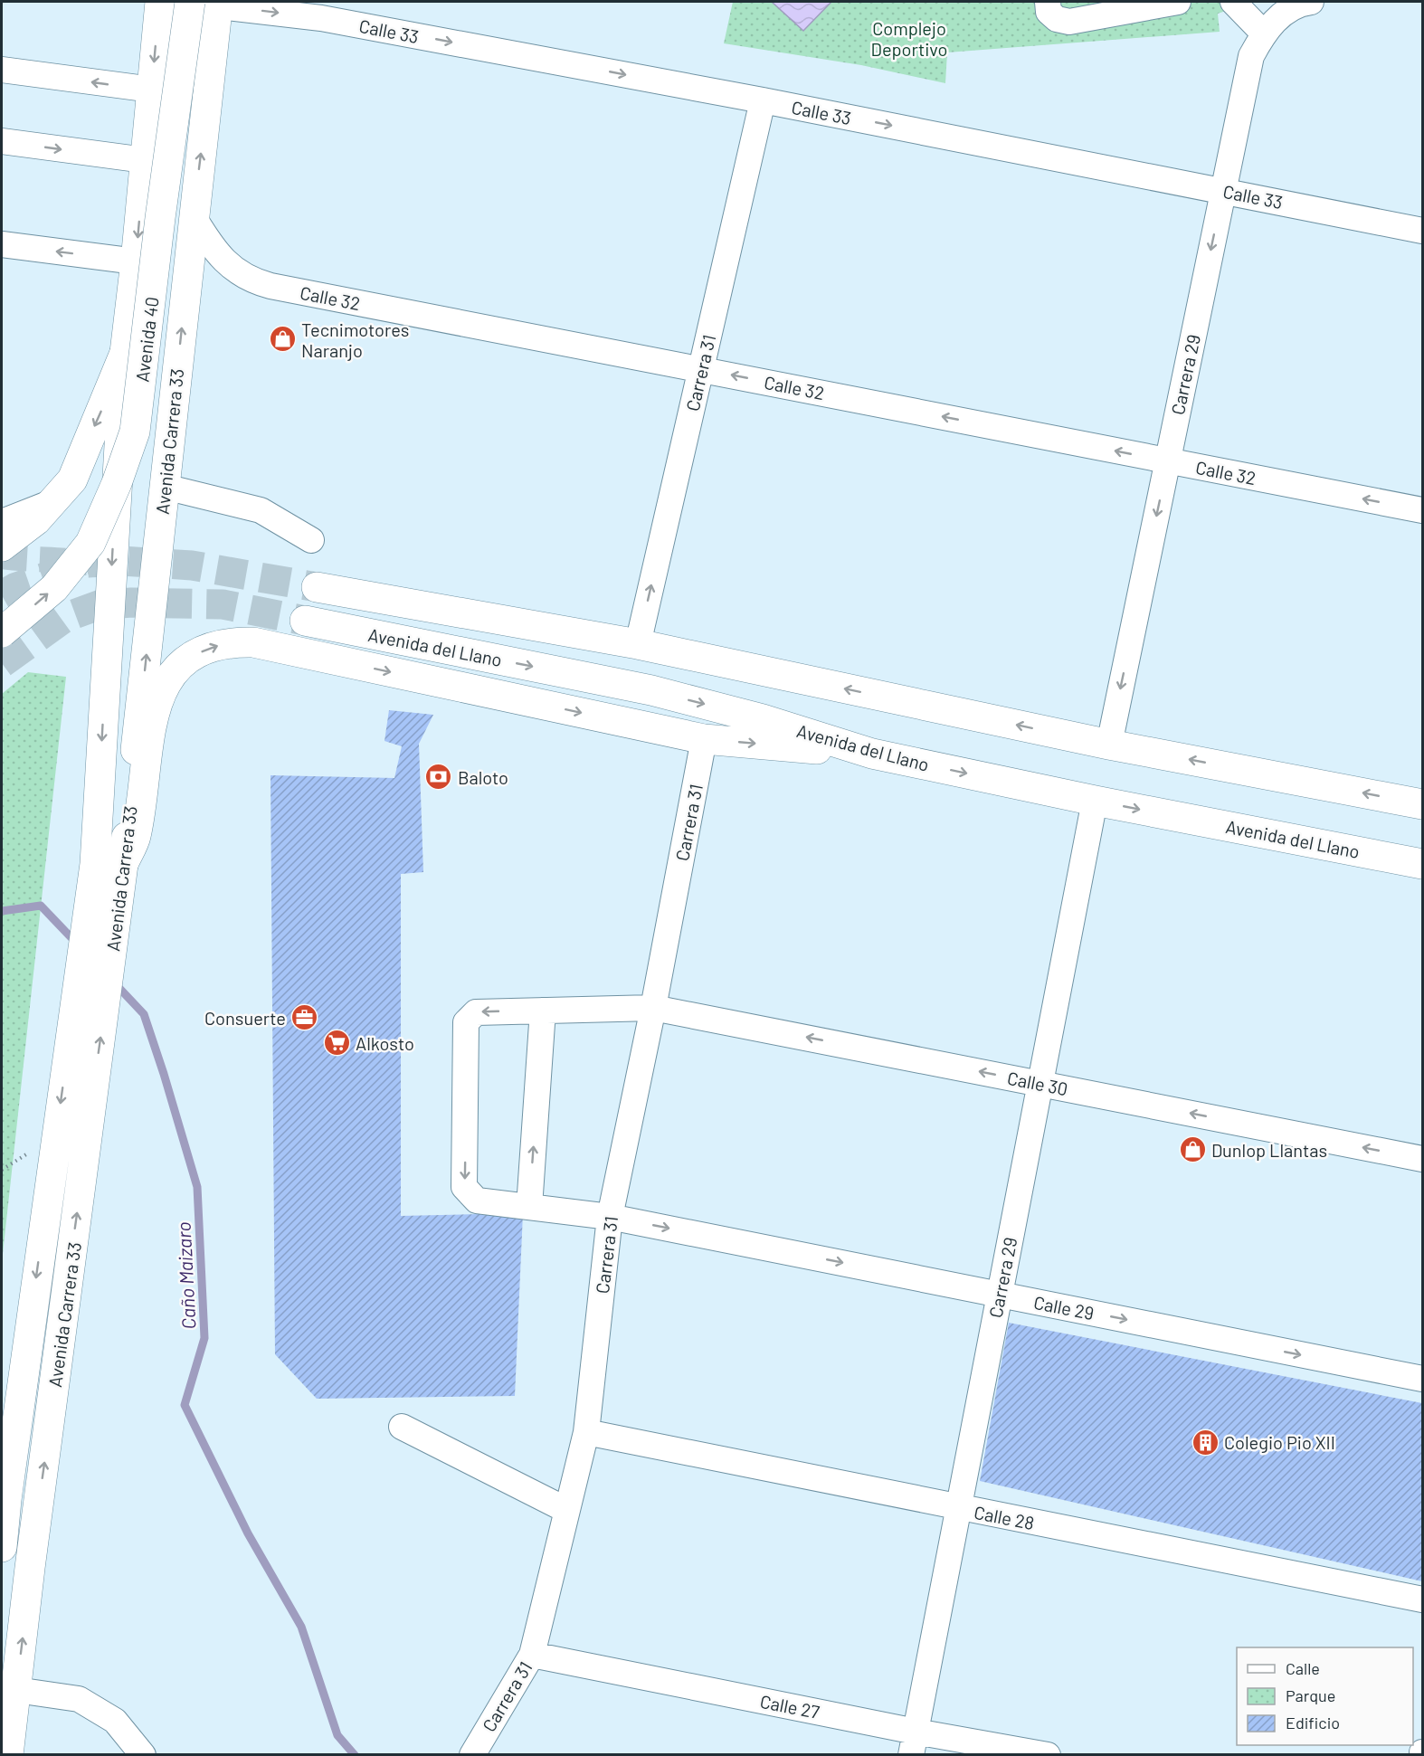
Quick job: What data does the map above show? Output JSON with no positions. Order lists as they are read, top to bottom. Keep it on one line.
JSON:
{"streets":{"main road":["Avenida 40","Avenida Carrera 33","Avenida del Llano"],"street":["Calle 33","Calle 32","Carrera 31","Carrera 29","Calle 30","Calle 29","Calle 28","Calle 27"]},"crossings":[["Calle 33","Avenida 40"],["Calle 33","Carrera 31"],["Calle 33","Carrera 29"],["Calle 33","Avenida Carrera 33"],["Calle 32","Carrera 31"],["Calle 32","Carrera 29"],["Calle 32","Avenida Carrera 33"],["Avenida 40","Avenida Carrera 33"],["Carrera 31","Avenida del Llano"],["Carrera 31","Calle 30"],["Carrera 31","Calle 29"],["Carrera 31","Calle 28"],["Carrera 31","Calle 27"],["Carrera 29","Avenida del Llano"],["Carrera 29","Calle 30"],["Carrera 29","Calle 29"],["Carrera 29","Calle 28"],["Carrera 29","Calle 27"],["Calle 30","Calle 29"]],"one_way":["Calle 33","Calle 32","Calle 30"],"water":["Caño Maizaro"],"parks":["Complejo Deportivo"],"places":{"shop":["Tecnimotores Naranjo","Dunlop Llantas"],"bank":["Baloto"],"office":["Consuerte"],"supermarket":["Alkosto"],"building":["Colegio Pio XII"]},"legend":["Calle","Parque","Edificio"]}
